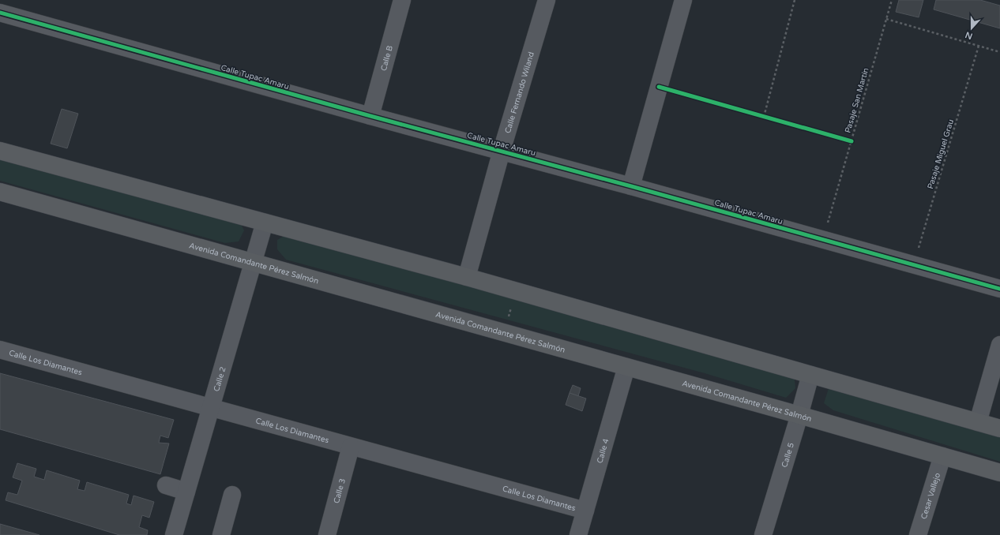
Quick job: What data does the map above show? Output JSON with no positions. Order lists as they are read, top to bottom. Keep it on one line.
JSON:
{"streets":{"main road":["Avenida Comandante Pérez Salmón"],"street":["Calle B","Calle Tupac Amaru","Calle Fernando Wiland","Calle Los Diamantes","Calle 2","Calle 4","Calle 5","Calle 3","Cesar Vallejo"],"path":["Pasaje San Martín","Pasaje Miguel Grau"]},"crossings":[["Calle B","Calle Tupac Amaru"],["Calle Tupac Amaru","Calle Fernando Wiland"],["Calle Tupac Amaru","Pasaje San Martín"],["Calle Tupac Amaru","Pasaje Miguel Grau"],["Avenida Comandante Pérez Salmón","Calle 2"],["Avenida Comandante Pérez Salmón","Calle 4"],["Avenida Comandante Pérez Salmón","Calle 5"],["Avenida Comandante Pérez Salmón","Cesar Vallejo"],["Calle Los Diamantes","Calle 2"],["Calle Los Diamantes","Calle 4"],["Calle Los Diamantes","Calle 3"]],"north":"bottom"}
